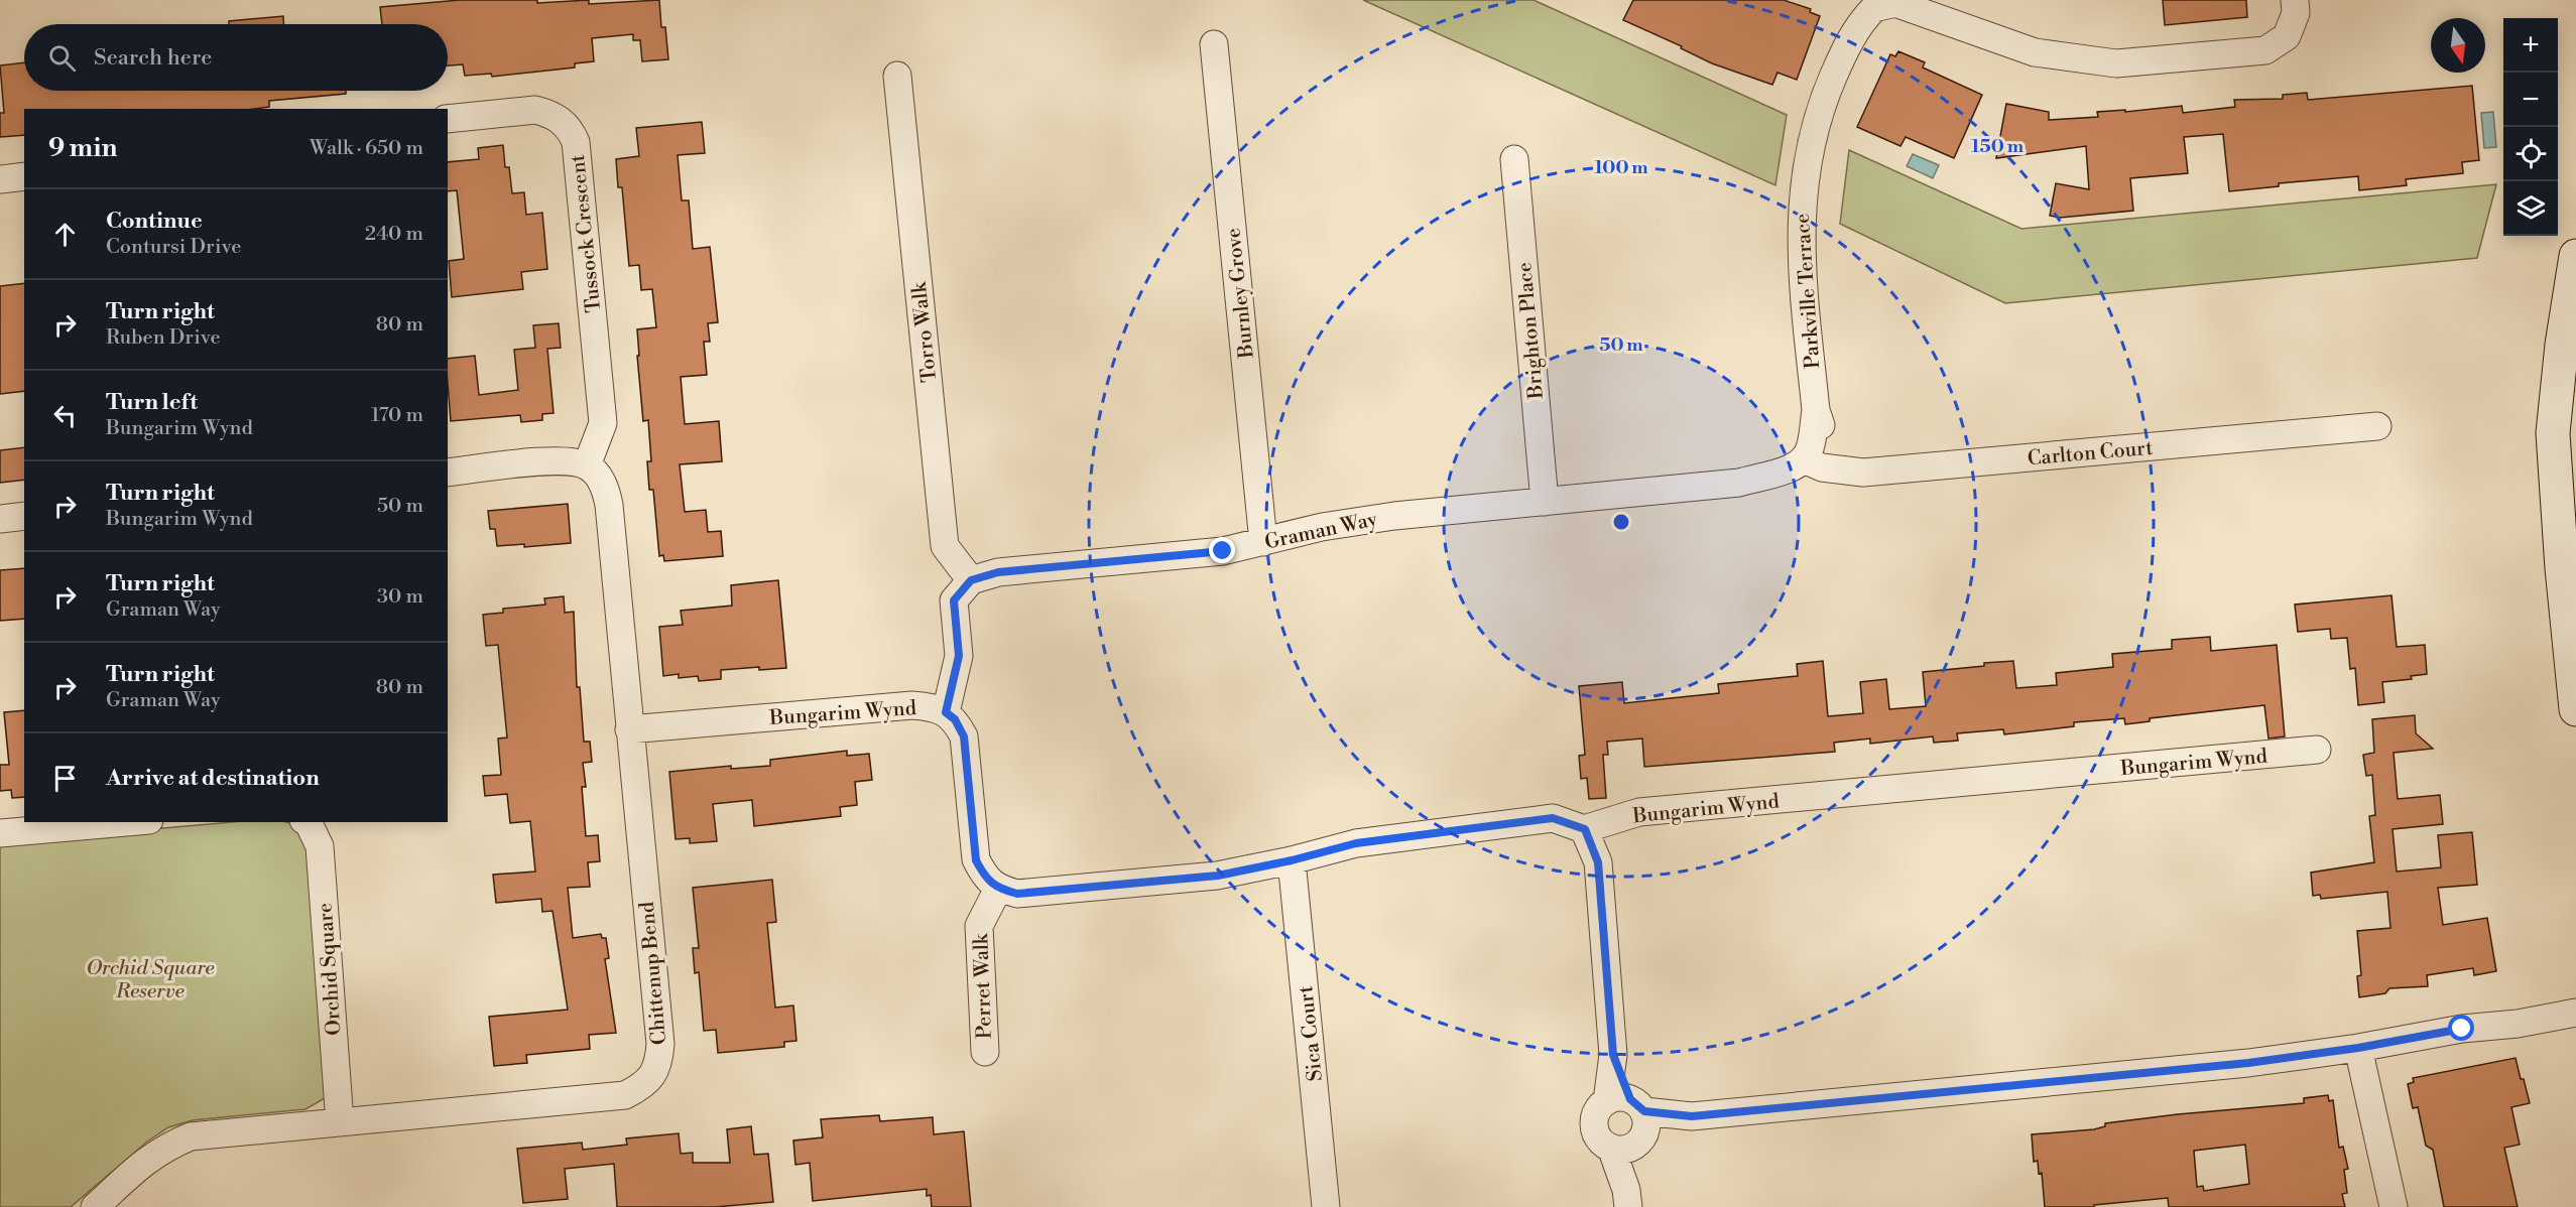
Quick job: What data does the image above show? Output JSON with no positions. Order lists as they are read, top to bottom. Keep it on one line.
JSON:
{"streets":{"street":["Tussock Crescent","Parkville Terrace","Burnley Grove","Brighton Place","Torro Walk","Carlton Court","Graman Way","Bungarim Wynd","Orchid Square","Chittenup Bend","Perret Walk","Sica Court"]},"crossings":[["Tussock Crescent","Chittenup Bend"],["Parkville Terrace","Carlton Court"],["Parkville Terrace","Graman Way"],["Burnley Grove","Graman Way"],["Brighton Place","Graman Way"],["Torro Walk","Graman Way"],["Carlton Court","Graman Way"],["Bungarim Wynd","Chittenup Bend"],["Bungarim Wynd","Perret Walk"],["Orchid Square","Chittenup Bend"]],"parks":["Orchid Square Reserve"],"north":"bottom","page":{"map_buttons":["+","−"],"search":"Search here","heading":["9 min","Walk · 650 m"],"list":[["Continue","Contursi Drive","240 m"],["Turn right","Ruben Drive","80 m"],["Turn left","Bungarim Wynd","170 m"],["Turn right","Bungarim Wynd","50 m"],["Turn right","Graman Way","30 m"],["Turn right","Graman Way","80 m"],"Arrive at destination"]},"rings":["150 m","100 m","50 m"]}
